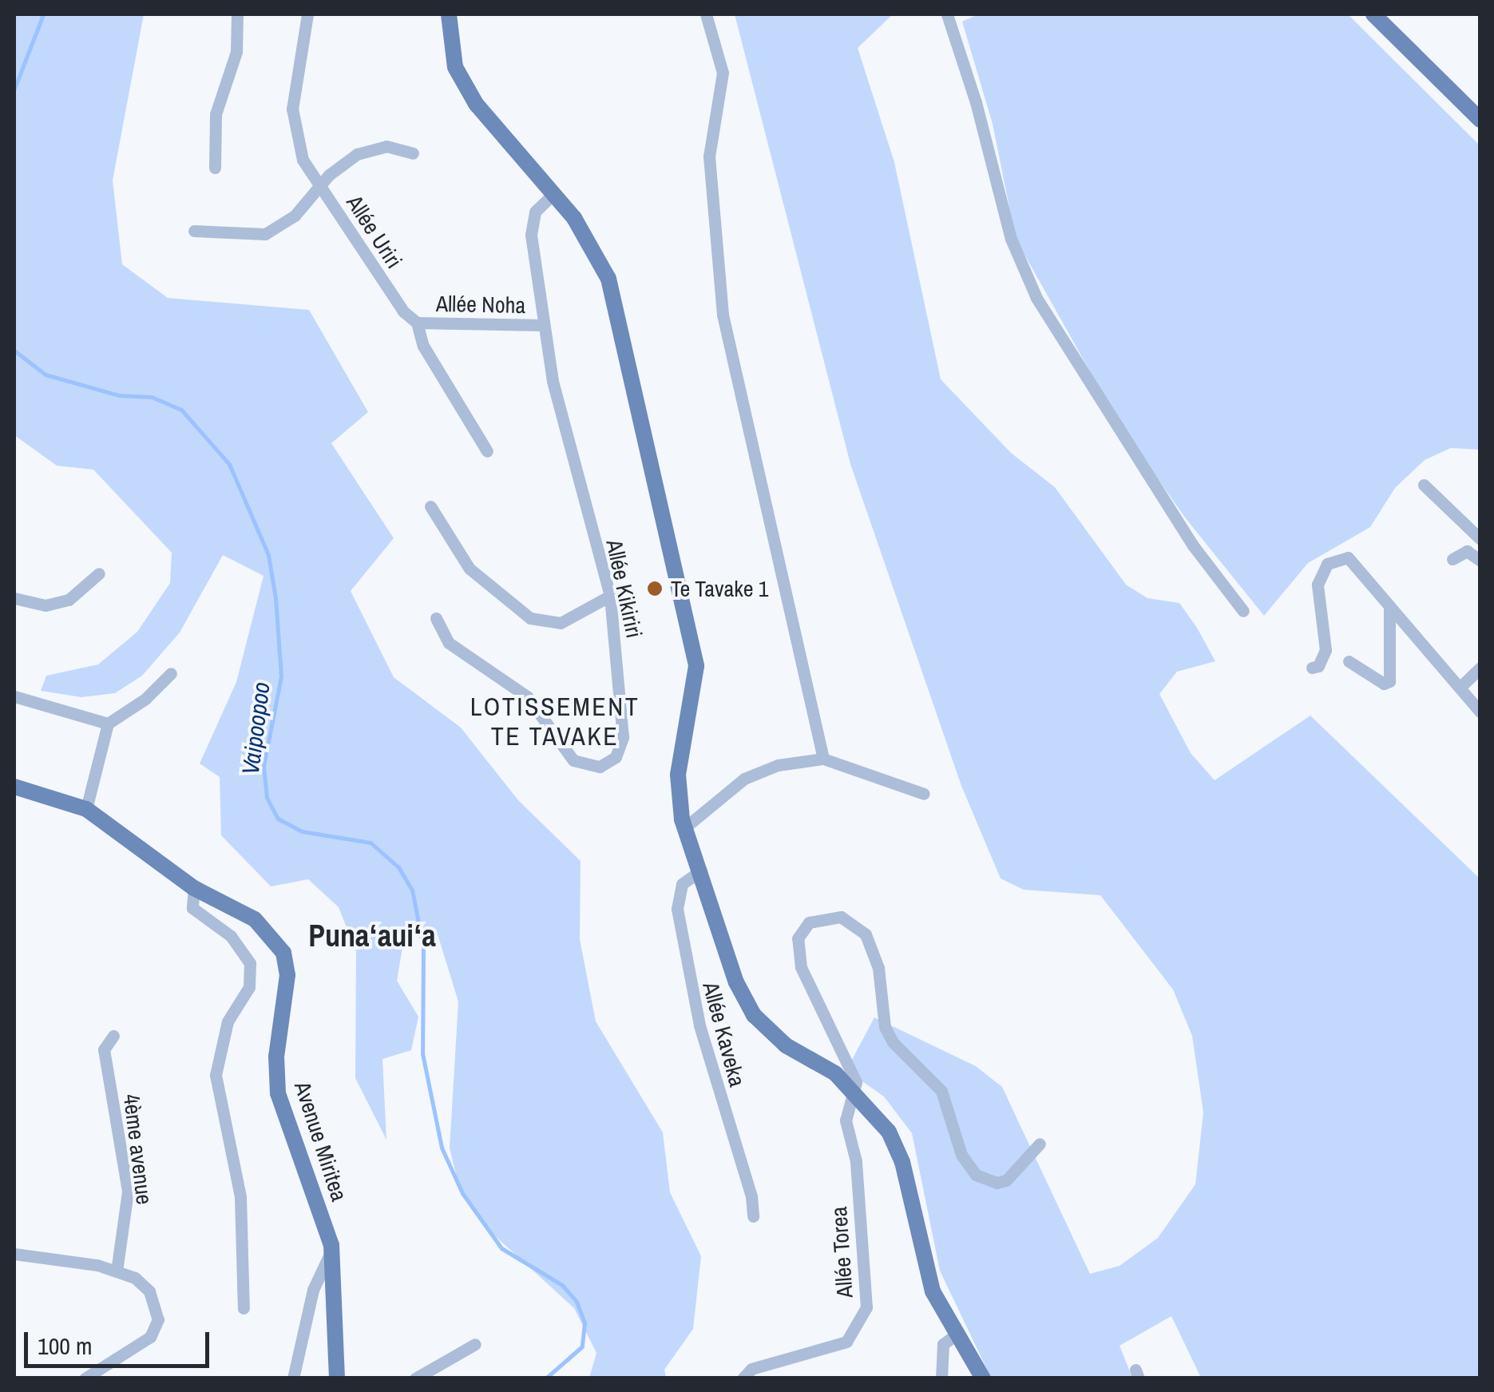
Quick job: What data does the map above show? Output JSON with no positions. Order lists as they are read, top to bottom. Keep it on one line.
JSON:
{"streets":{"main road":["Avenue Miritea"],"street":["Allée Uriri","Allée Noha","Allée Kikiriri","Allée Kaveka","4ème avenue","Allée Torea"]},"crossings":[["Allée Uriri","Allée Noha"],["Allée Noha","Allée Kikiriri"]],"districts":["LOTISSEMENT TE TAVAKE","Punaʻauiʻa"],"water":["Vaipoopoo"],"places":["Te Tavake 1"],"scale_bar":"100 m"}
